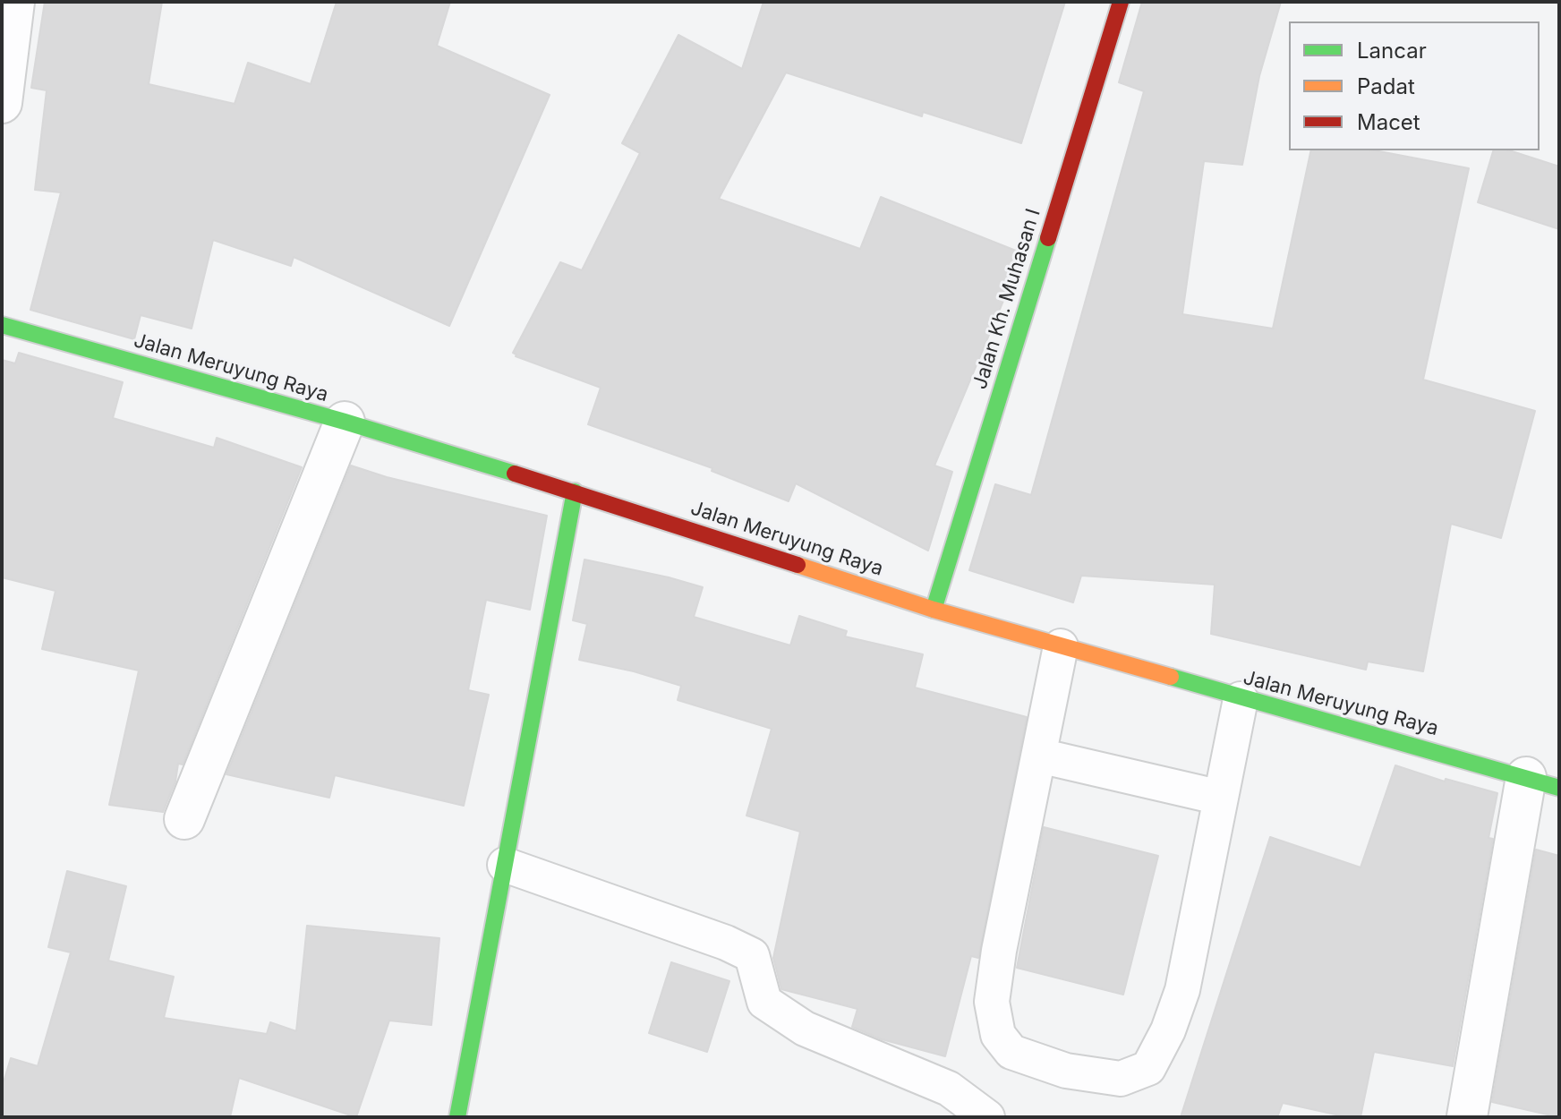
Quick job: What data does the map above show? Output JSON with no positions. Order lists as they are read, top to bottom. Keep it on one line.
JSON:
{"streets":{"main road":["Jalan Kh. Muhasan I","Jalan Meruyung Raya"]},"crossings":[["Jalan Kh. Muhasan I","Jalan Meruyung Raya"]],"legend":["Lancar","Padat","Macet"]}
